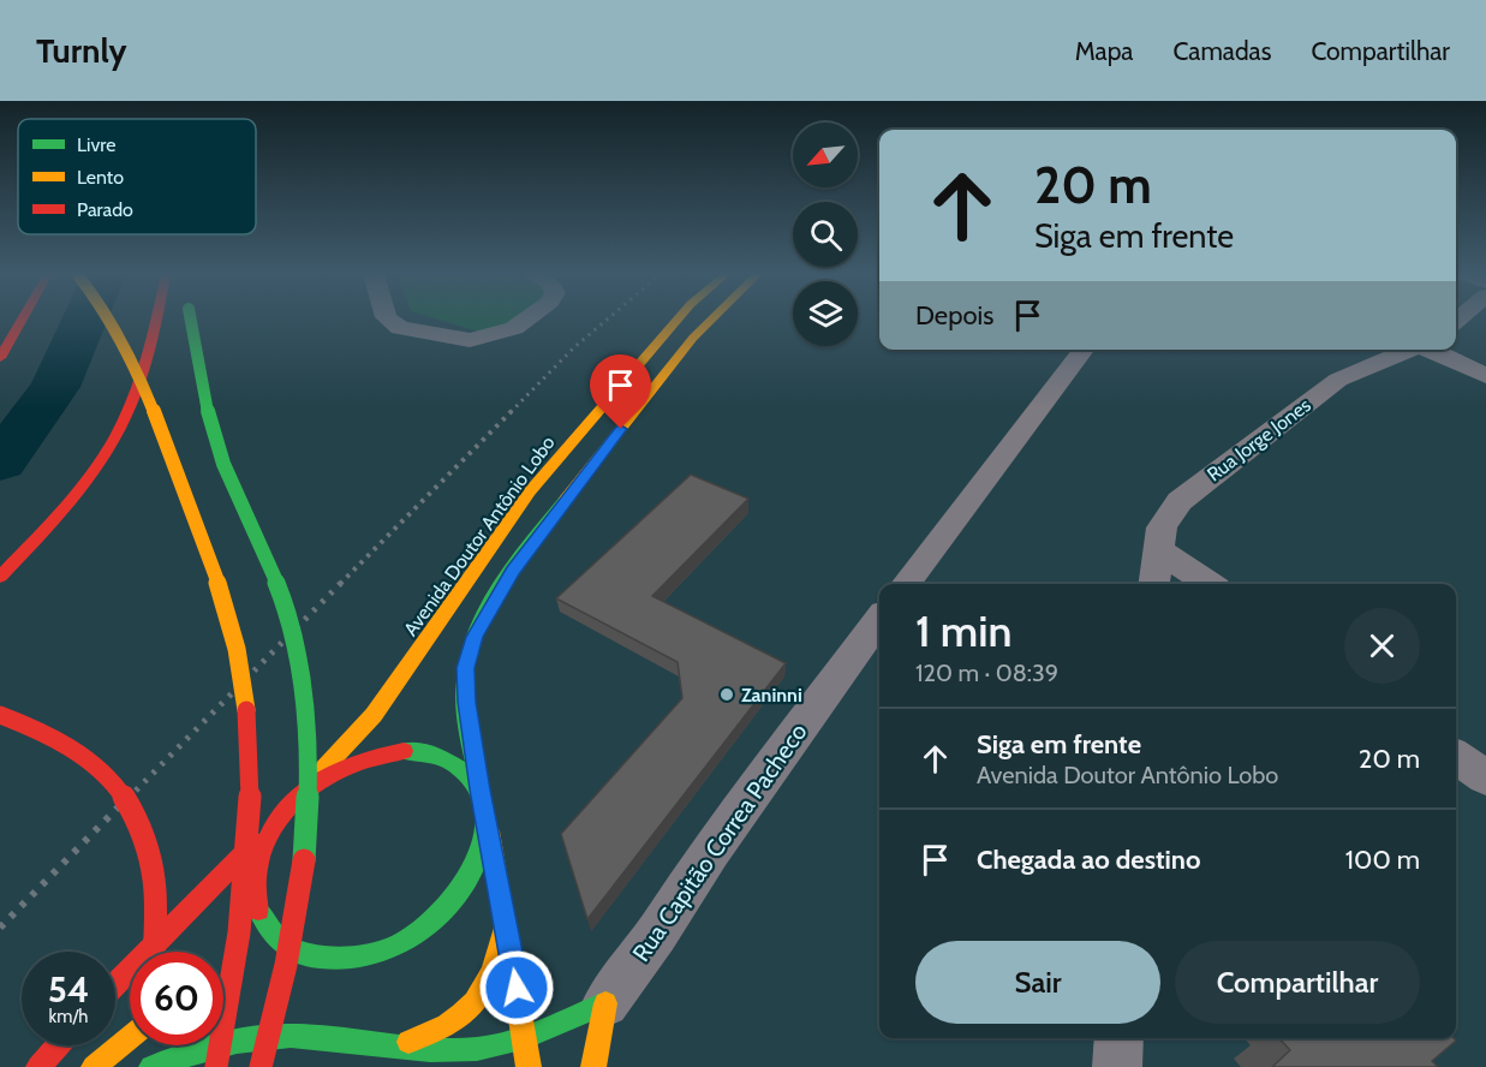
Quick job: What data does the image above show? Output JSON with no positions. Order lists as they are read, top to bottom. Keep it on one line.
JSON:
{"streets":{"main road":["Avenida Doutor Antônio Lobo"],"street":["Rua Jorge Jones","Rua Capitão Correa Pacheco"]},"places":["Zaninni"],"legend":["Livre","Lento","Parado"],"north":"bottom left","page":{"header":"Turnly","nav":["Mapa","Camadas","Compartilhar"],"turn":["20 m","Siga em frente"],"then":"Depois","heading":["1 min","120 m · 08:39"],"list":[{"name":"Siga em frente","note":"Avenida Doutor Antônio Lobo","value":"20 m"},{"name":"Chegada ao destino","value":"100 m"}],"buttons":["Sair","Compartilhar"],"speed":"54 km/h","limit":"60"}}
